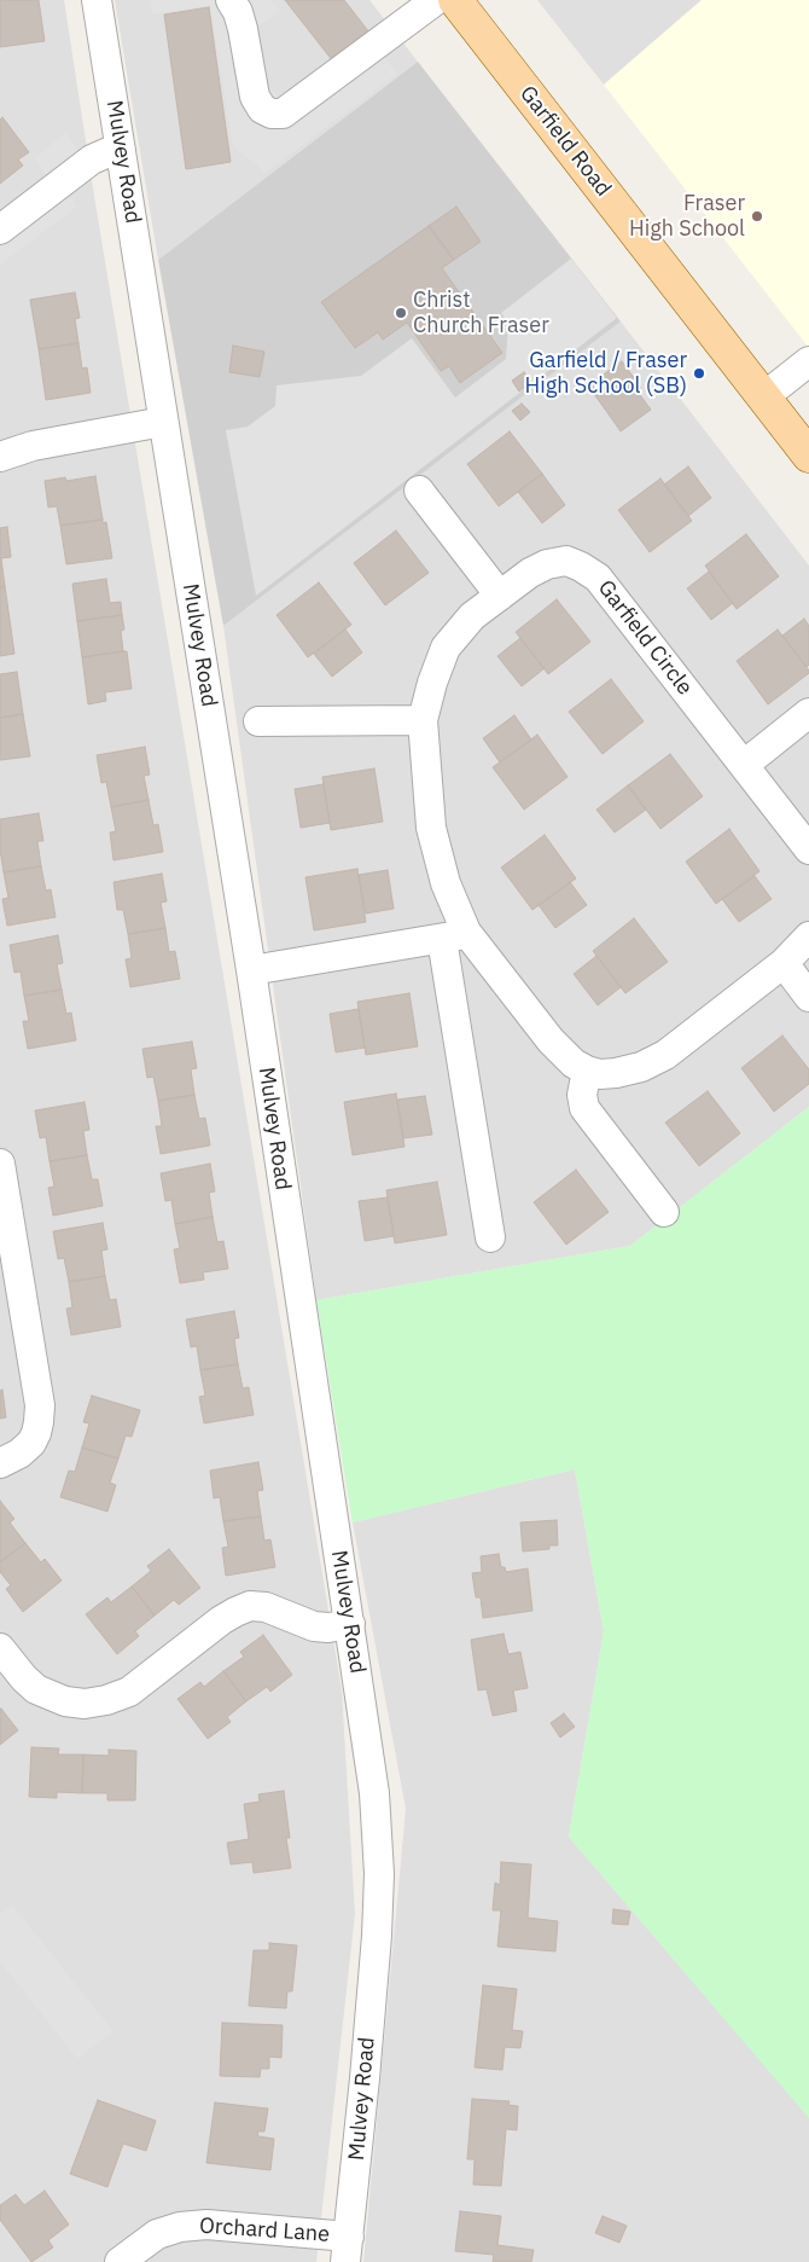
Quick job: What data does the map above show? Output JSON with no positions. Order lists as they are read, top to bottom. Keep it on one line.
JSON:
{"streets":{"main road":["Garfield Road"],"street":["Mulvey Road","Garfield Circle","Orchard Lane"]},"crossings":[["Mulvey Road","Orchard Lane"]],"places":["Fraser High School","Christ Church Fraser","Garfield / Fraser High School (SB)"]}
